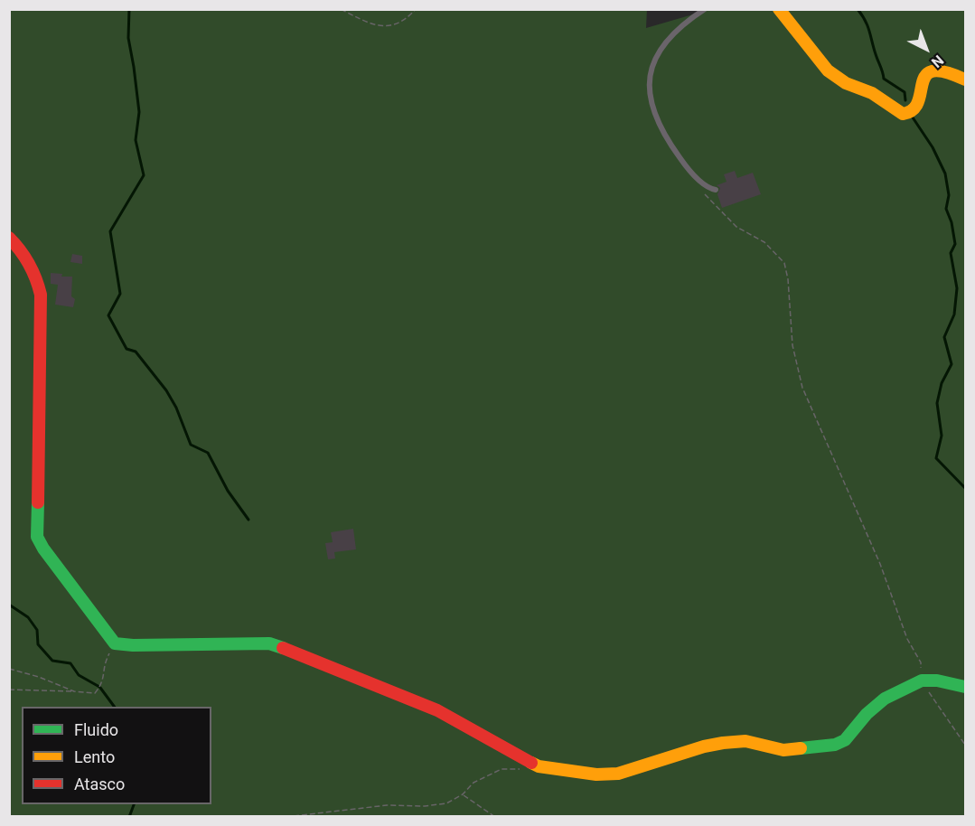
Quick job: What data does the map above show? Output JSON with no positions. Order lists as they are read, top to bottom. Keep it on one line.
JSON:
{"legend":["Fluido","Lento","Atasco"],"north":"bottom right"}
